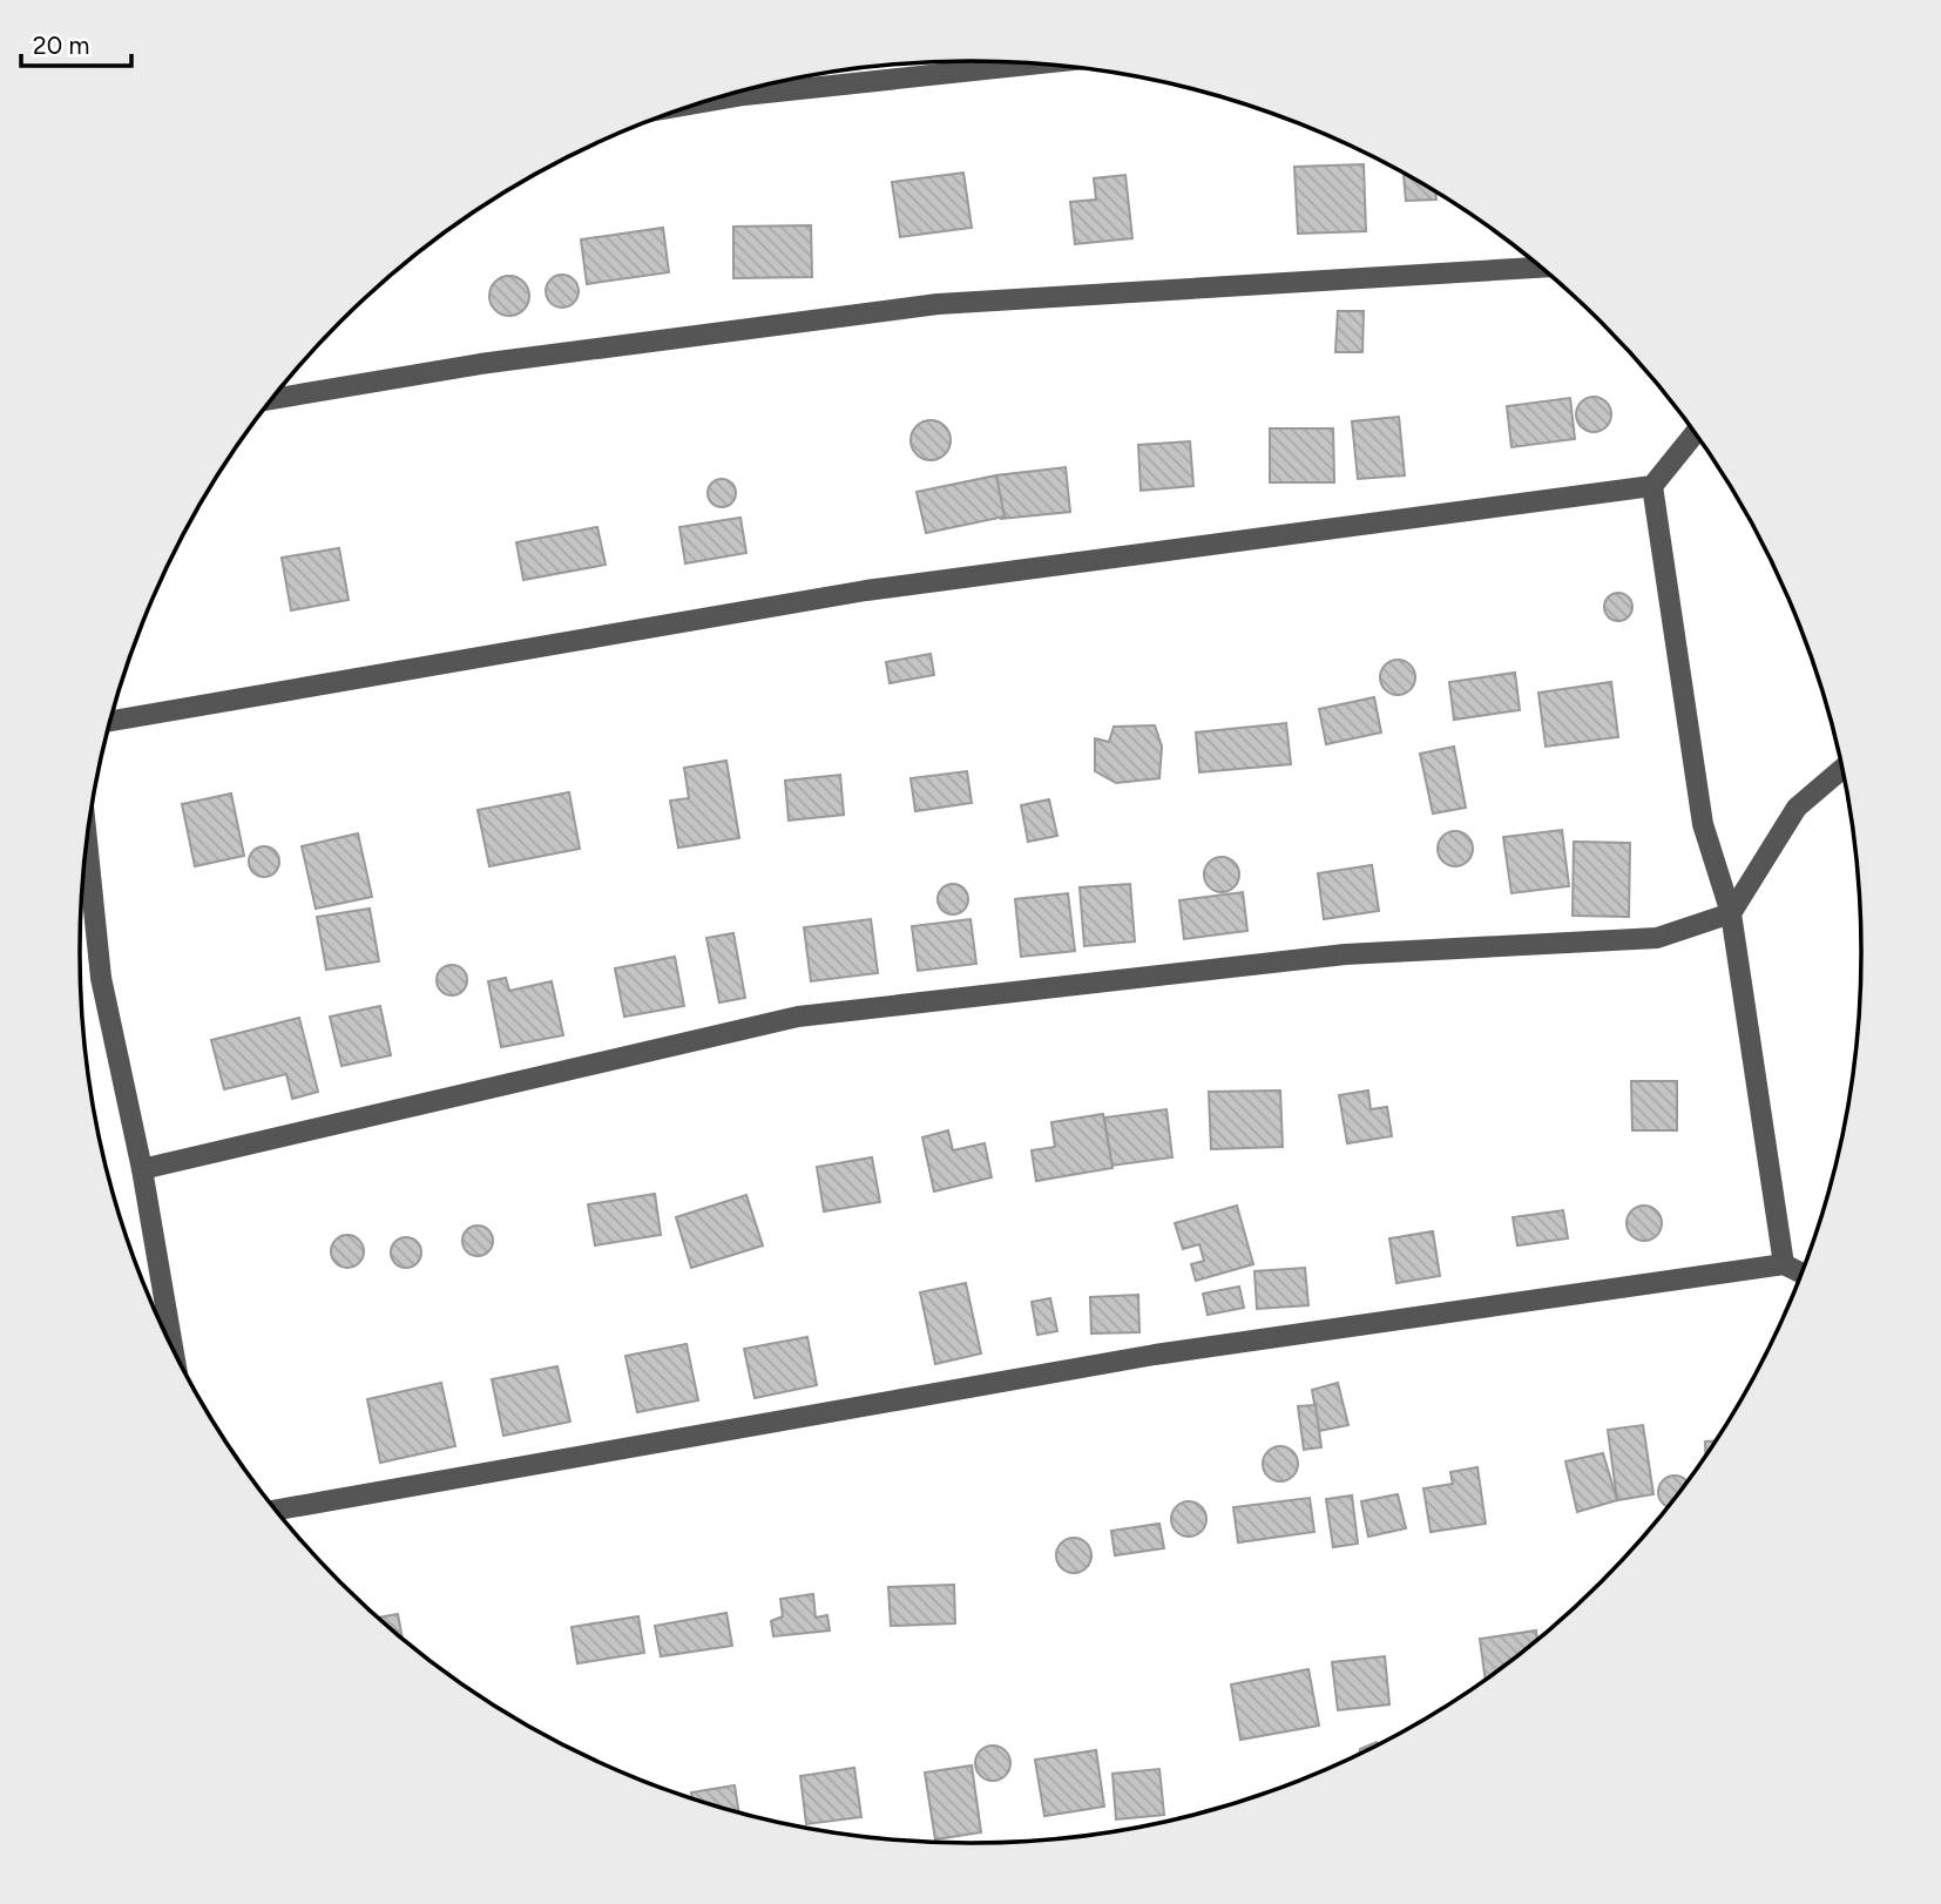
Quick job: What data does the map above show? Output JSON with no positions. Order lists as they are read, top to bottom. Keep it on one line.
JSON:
{"scale_bar":"20 m"}
